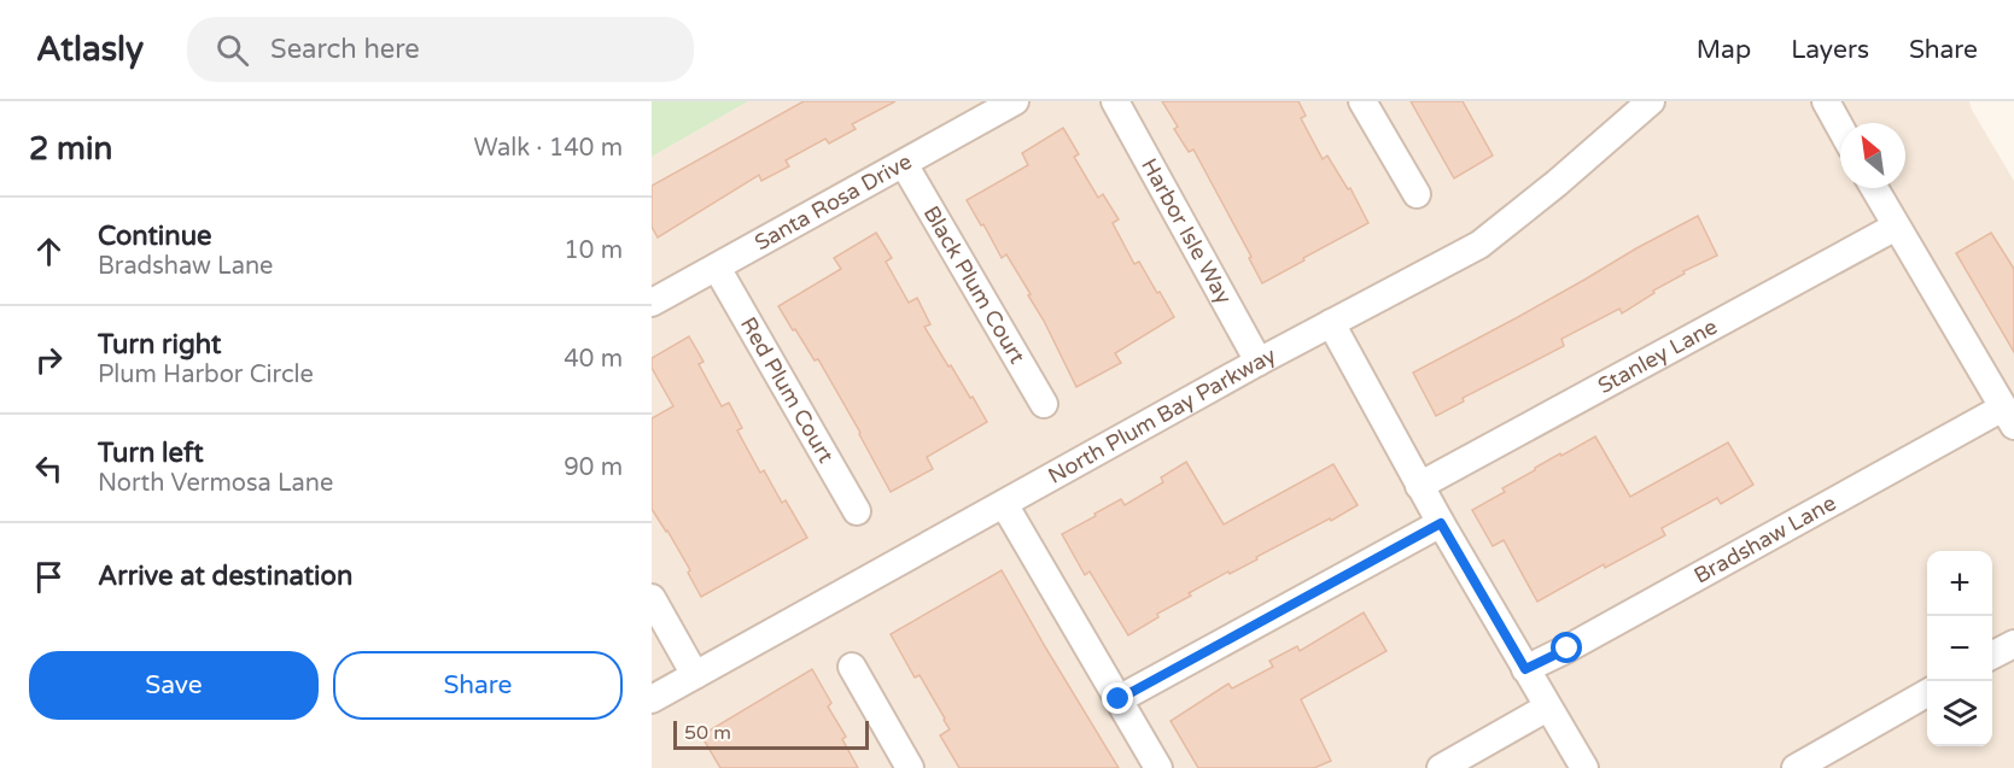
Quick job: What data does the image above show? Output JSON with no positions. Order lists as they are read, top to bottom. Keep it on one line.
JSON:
{"streets":{"street":["Santa Rosa Drive","Harbor Isle Way","Black Plum Court","Stanley Lane","Red Plum Court","North Plum Bay Parkway","Bradshaw Lane"]},"crossings":[["Santa Rosa Drive","Black Plum Court"],["Santa Rosa Drive","Red Plum Court"],["Harbor Isle Way","North Plum Bay Parkway"]],"scale_bar":"50 m","north":"top left","page":{"header":"Atlasly","search":"Search here","nav":["Map","Layers","Share"],"heading":["2 min","Walk · 140 m"],"list":[["Continue","Bradshaw Lane","10 m"],["Turn right","Plum Harbor Circle","40 m"],["Turn left","North Vermosa Lane","90 m"],"Arrive at destination"],"map_buttons":["+","−"],"buttons":["Save","Share"],"scale":"50 m"}}
